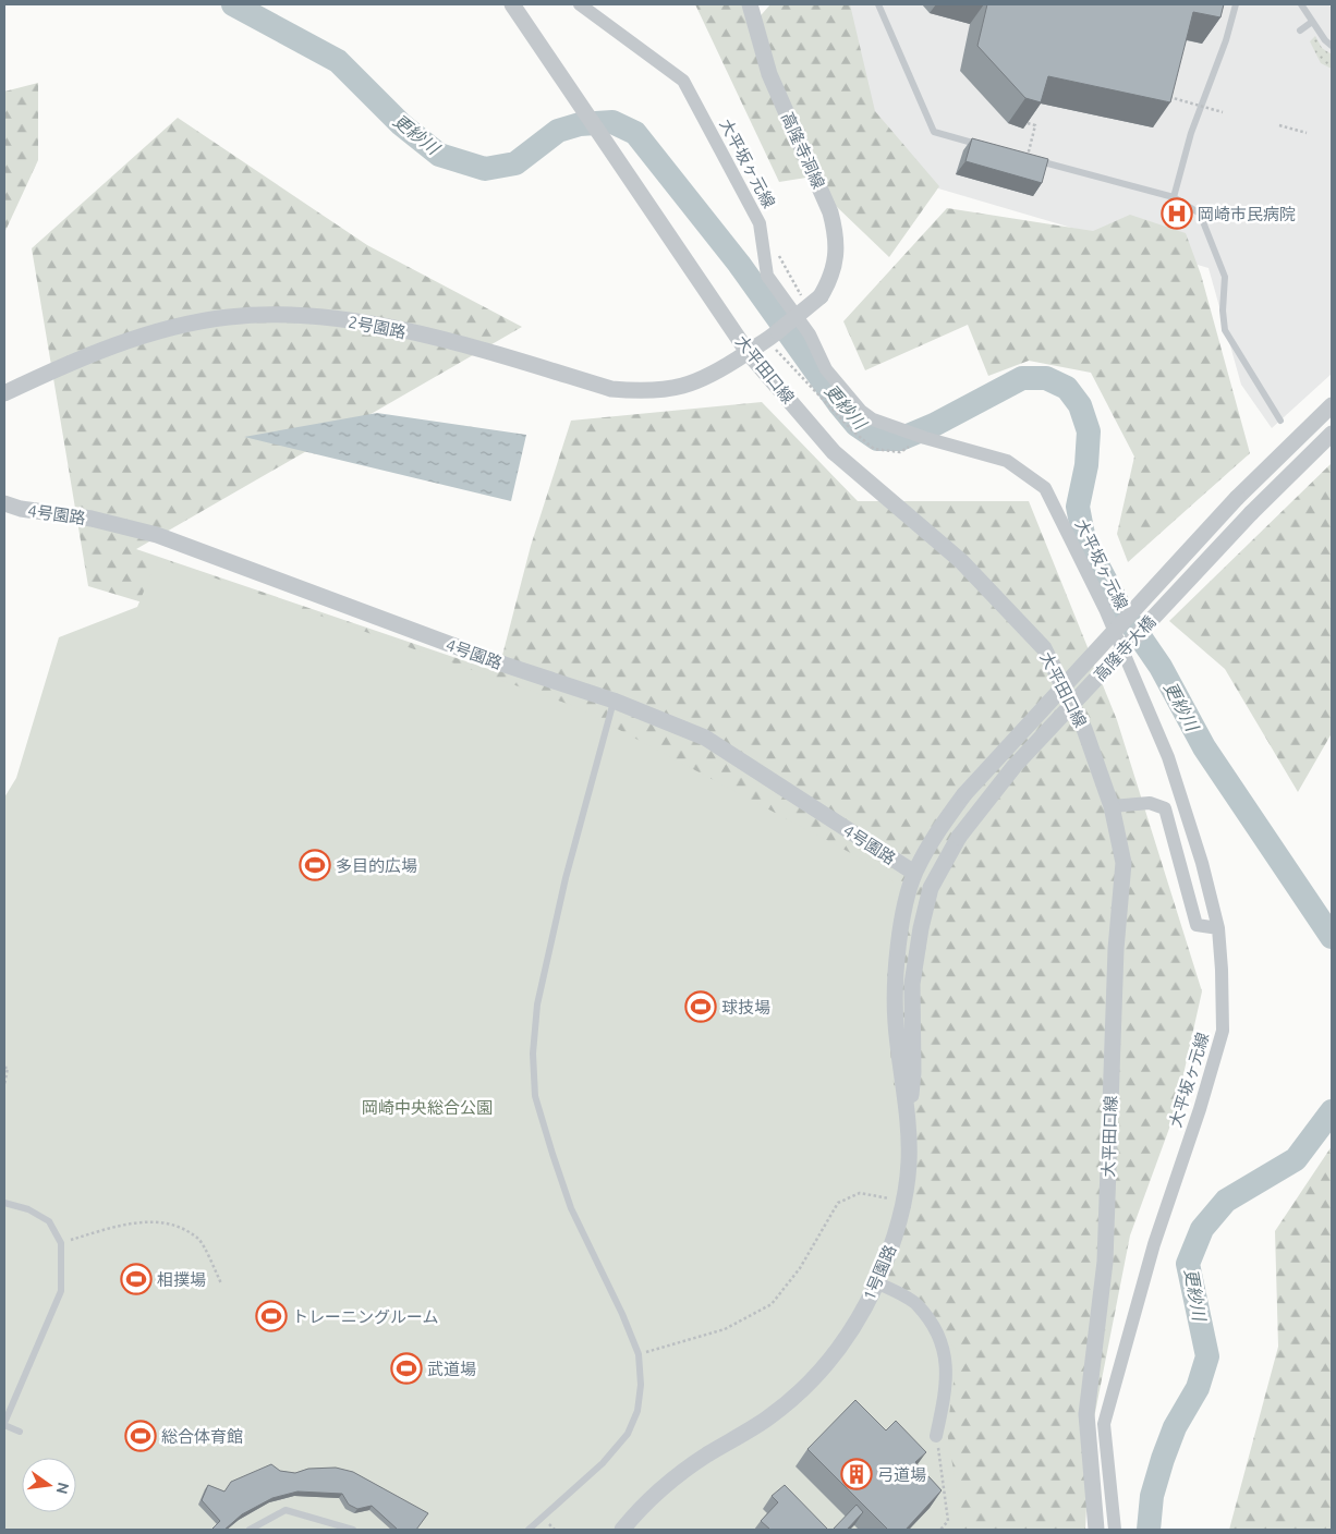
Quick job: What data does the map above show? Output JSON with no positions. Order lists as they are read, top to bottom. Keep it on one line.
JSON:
{"streets":{"street":["高隆寺洞線","大平坂ヶ元線","2号園路","大平田口線","4号園路","高隆寺大橋","1号園路"]},"crossings":[["高隆寺洞線","2号園路"],["大平坂ヶ元線","大平田口線"],["2号園路","大平田口線"],["4号園路","1号園路"],["高隆寺大橋","1号園路"]],"water":["更紗川"],"parks":["岡崎中央総合公園"],"places":{"hospital":["岡崎市民病院"],"sports":["多目的広場","球技場","相撲場","トレーニングルーム","武道場","総合体育館"],"building":["弓道場"]},"north":"right"}
